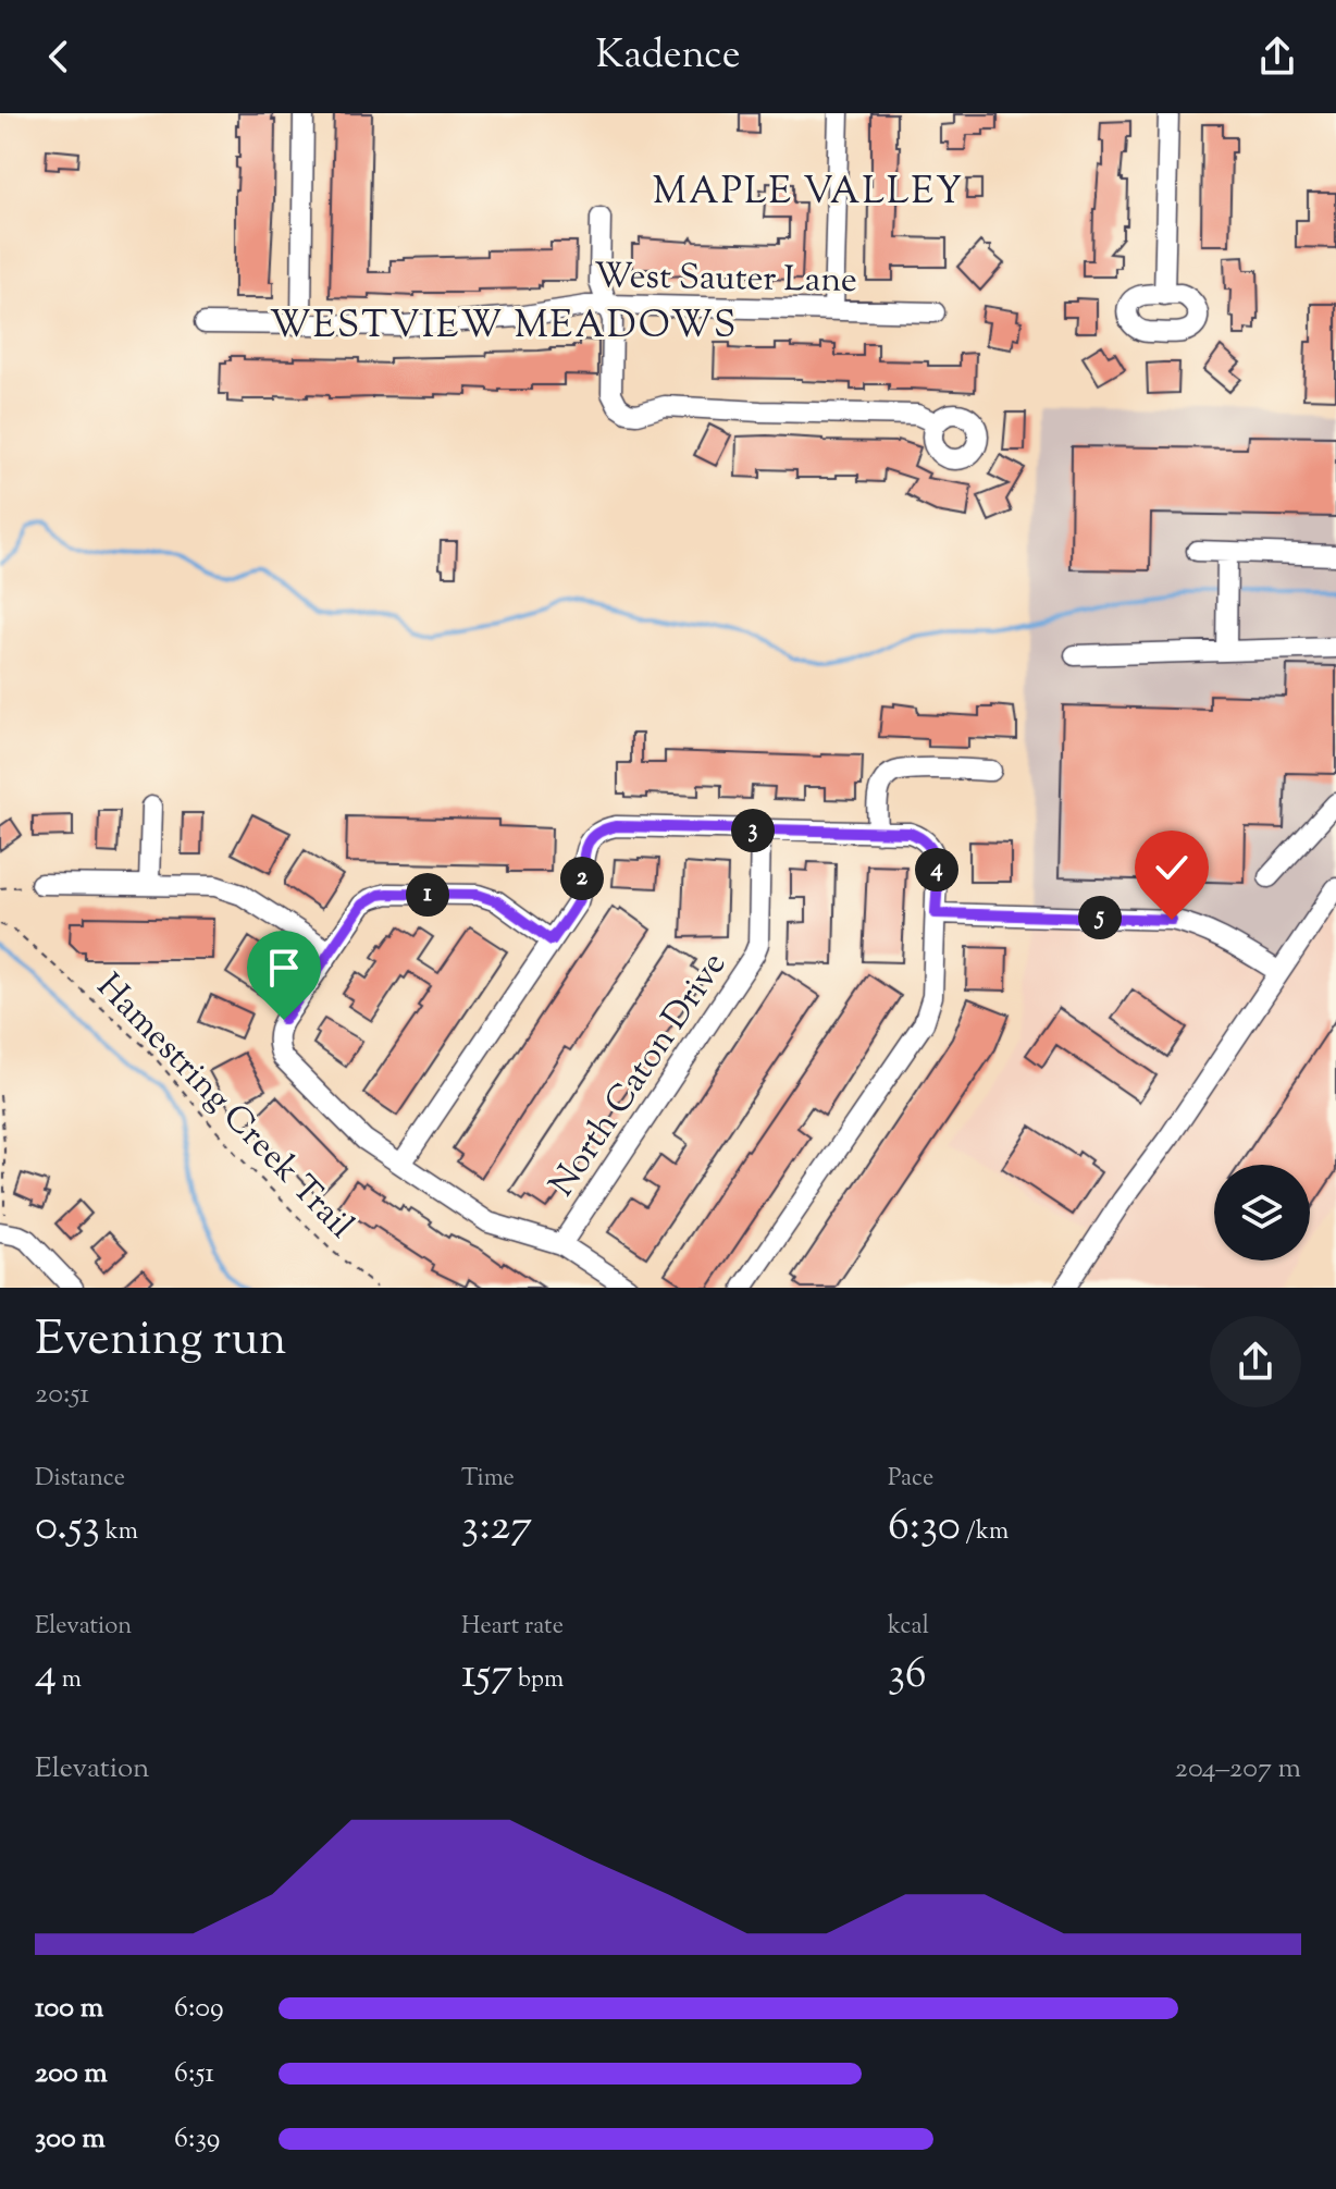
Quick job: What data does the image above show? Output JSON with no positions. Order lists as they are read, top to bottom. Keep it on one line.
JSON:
{"streets":{"street":["West Sauter Lane","North Caton Drive"],"path":["Hamestring Creek Trail"]},"districts":["MAPLE VALLEY","WESTVIEW MEADOWS"],"page":{"header":"Kadence","pins":["3","4","2","1","5"],"heading":["Evening run","20:51"],"stats":[["Distance","0.53 km"],["Time","3:27"],["Pace","6:30 /km"],["Elevation","4 m"],["Heart rate","157 bpm"],["kcal","36"]],"chart":["Elevation","204–207 m"],"list":[{"name":"100 m","note":"6:09"},{"name":"200 m","note":"6:51"},{"name":"300 m","note":"6:39"}]}}
